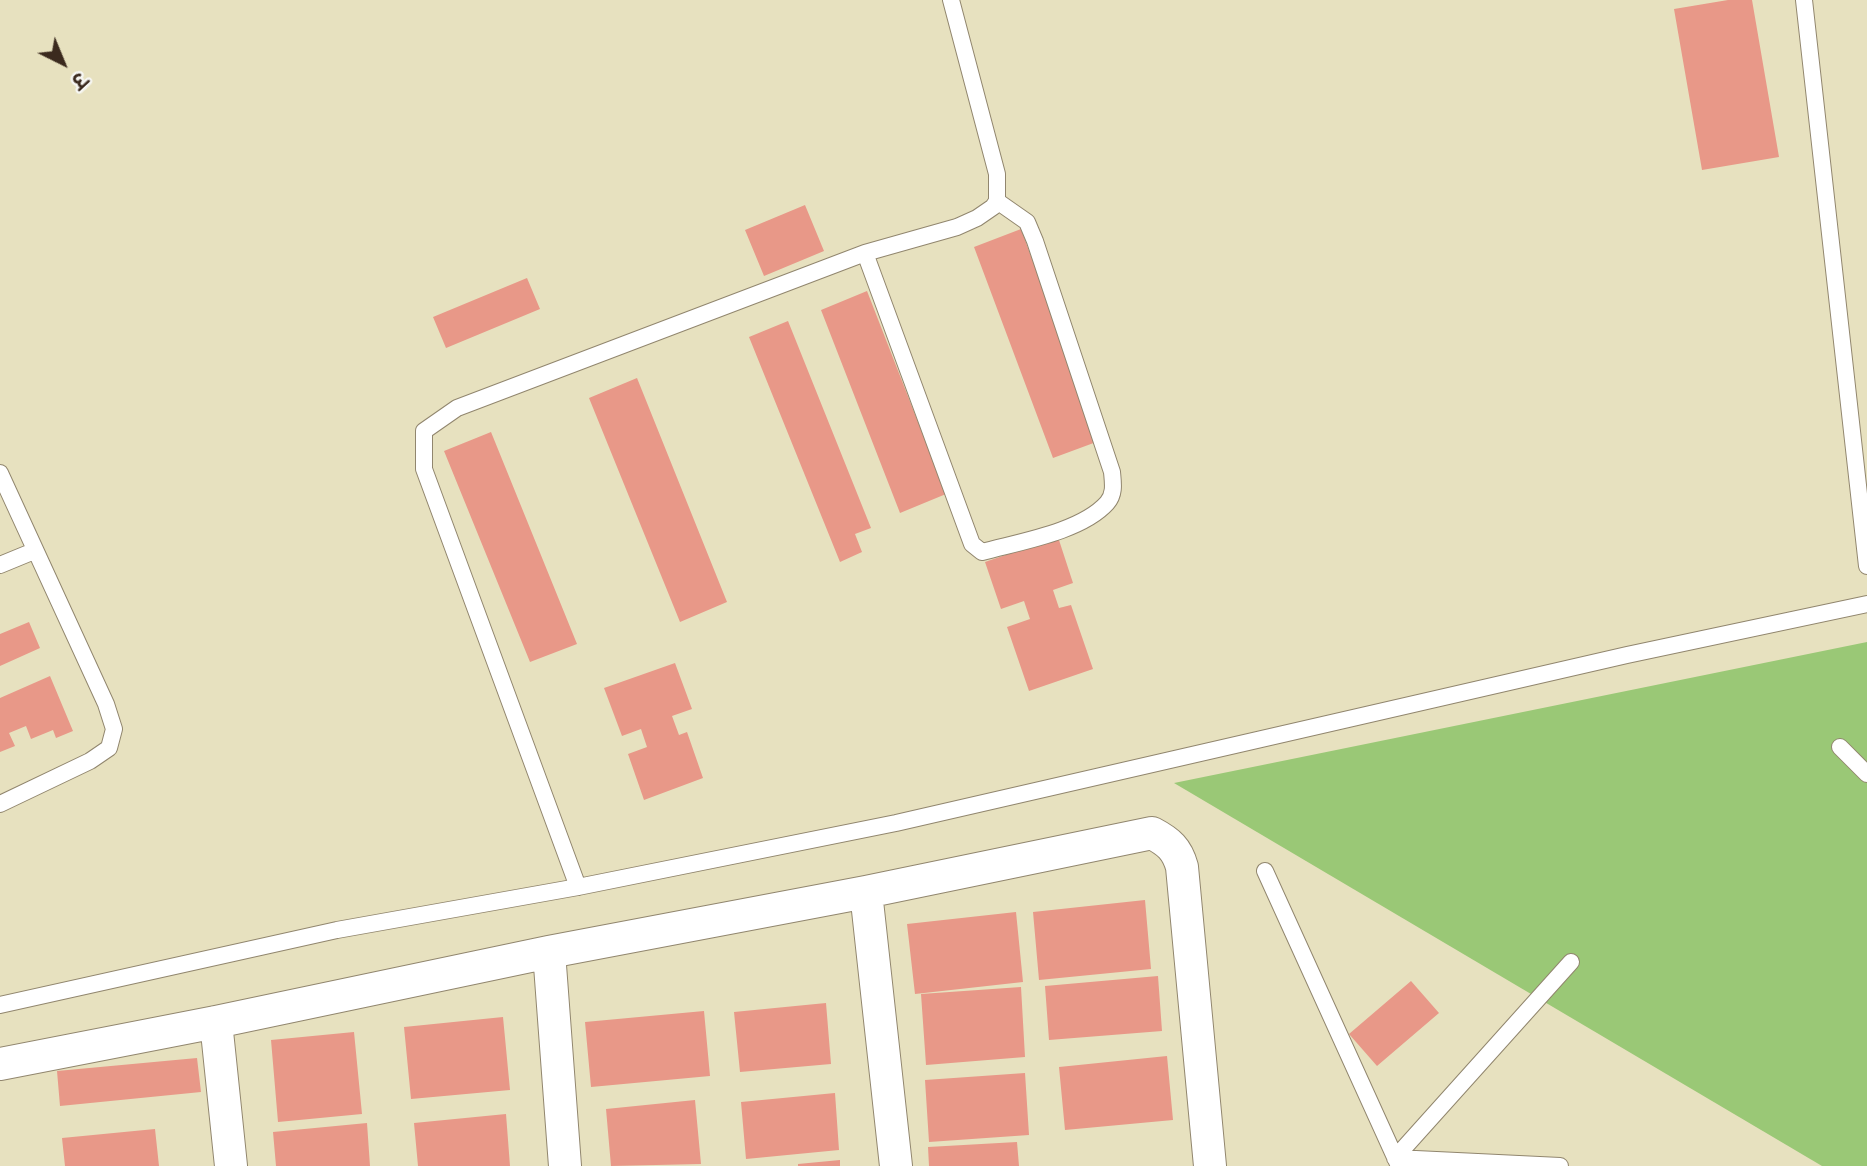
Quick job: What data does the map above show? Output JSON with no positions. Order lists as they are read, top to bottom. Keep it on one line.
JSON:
{"north":"bottom right"}
